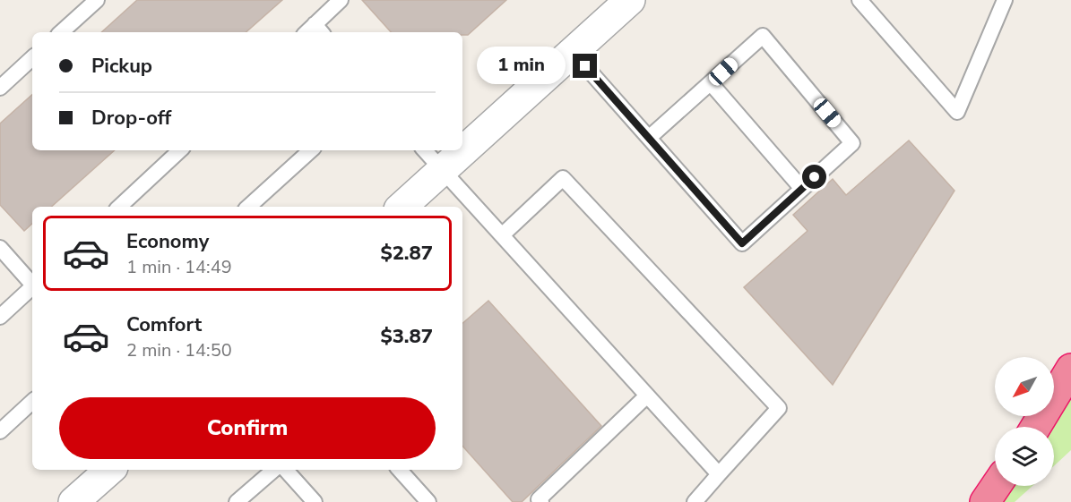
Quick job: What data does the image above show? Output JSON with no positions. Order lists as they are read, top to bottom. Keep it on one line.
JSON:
{"north":"bottom left","page":{"banner":["Pickup","Drop-off"],"bubble":"1 min","list":[{"name":"Economy","note":"1 min · 14:49","value":"$2.87"},{"name":"Comfort","note":"2 min · 14:50","value":"$3.87"}],"buttons":"Confirm"}}
